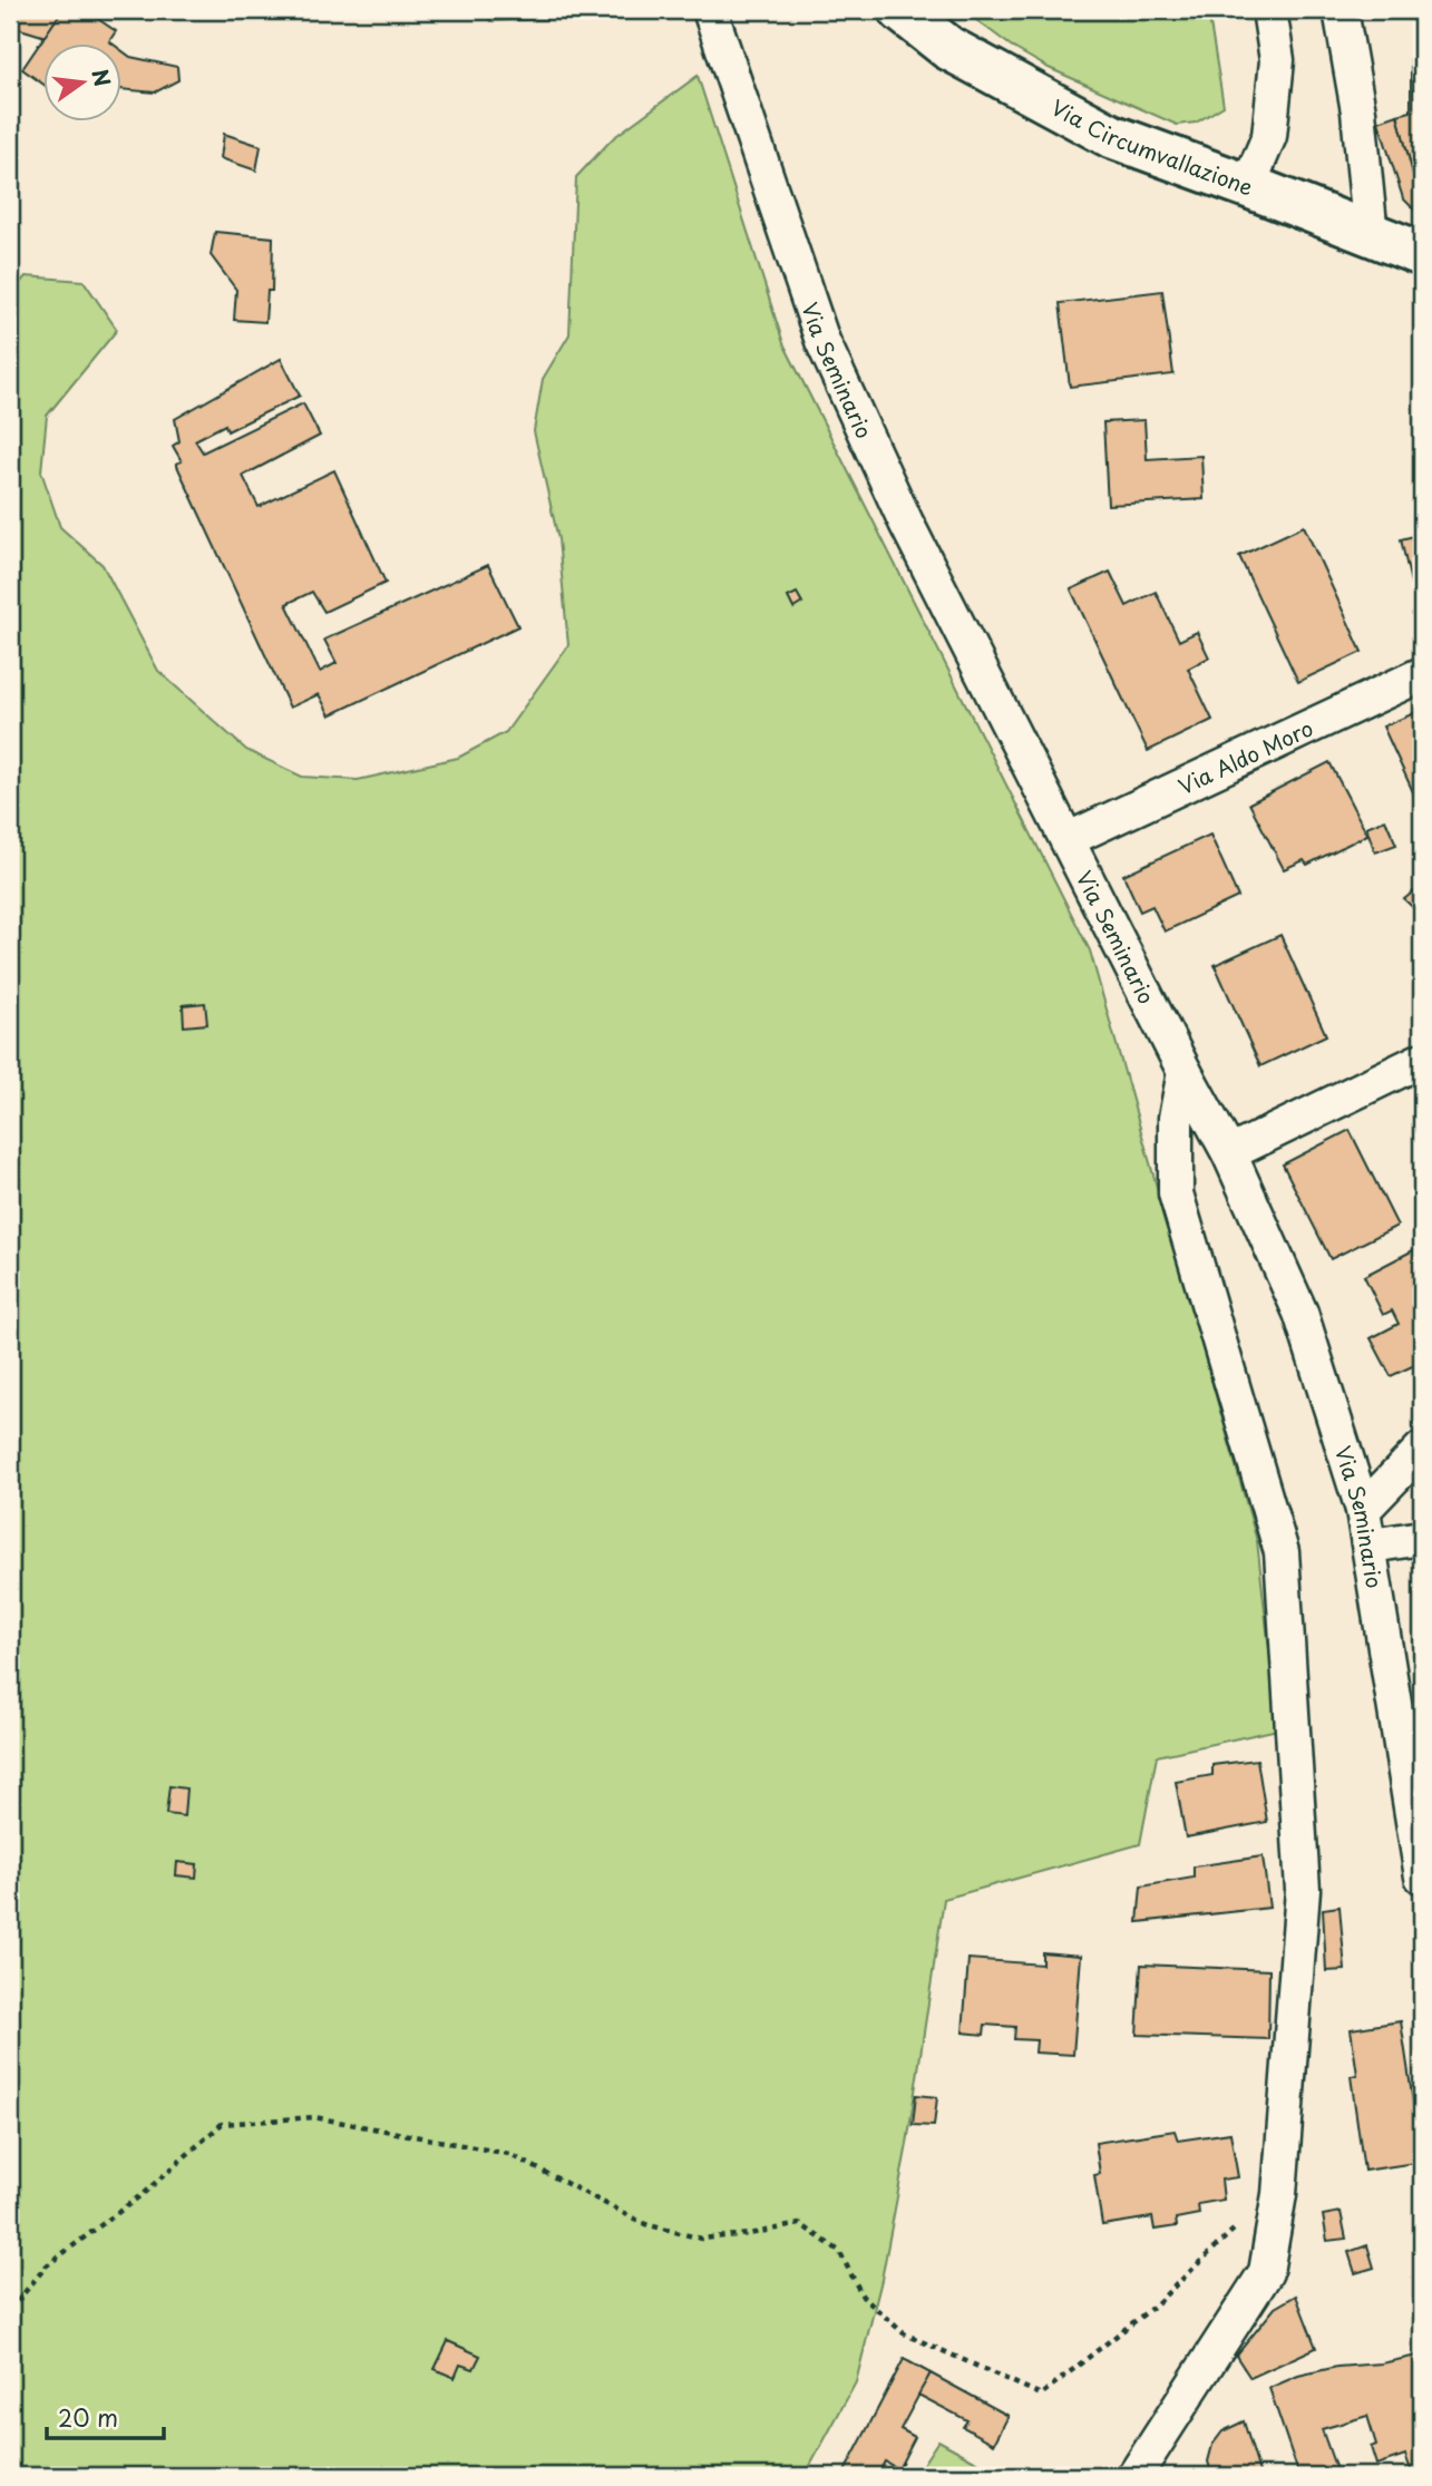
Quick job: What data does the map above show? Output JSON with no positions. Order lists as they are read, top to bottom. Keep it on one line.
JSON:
{"streets":{"street":["Via Circumvallazione","Via Seminario","Via Aldo Moro"]},"crossings":[["Via Seminario","Via Aldo Moro"]],"scale_bar":"20 m","north":"right"}
